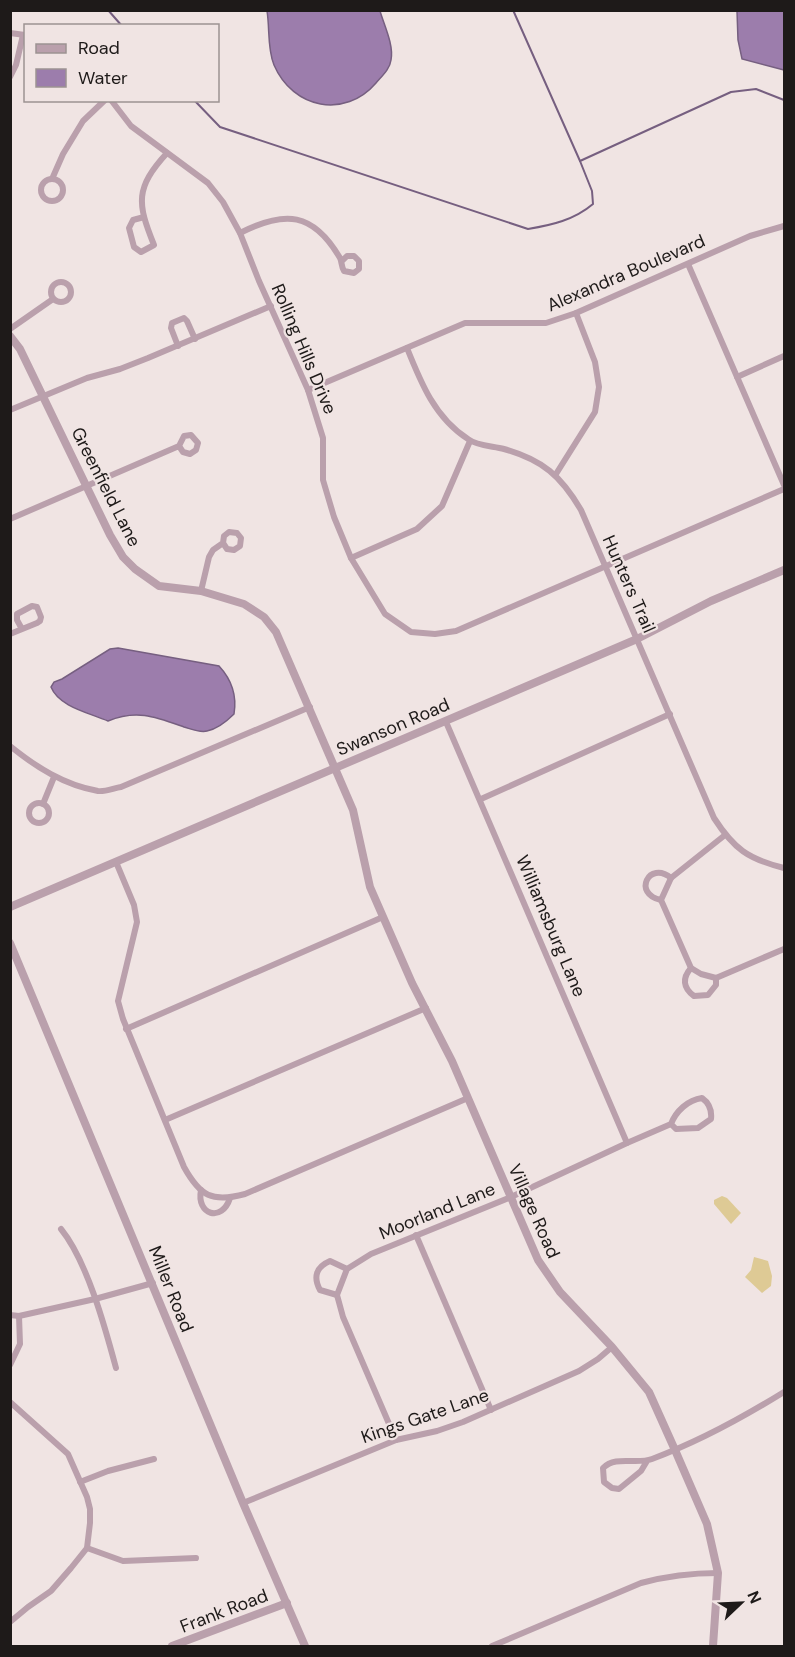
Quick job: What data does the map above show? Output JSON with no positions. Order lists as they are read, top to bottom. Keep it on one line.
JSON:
{"streets":{"street":["Alexandra Boulevard","Rolling Hills Drive","Greenfield Lane","Hunters Trail","Swanson Road","Williamsburg Lane","Moorland Lane","Village Road","Miller Road","Kings Gate Lane","Frank Road"]},"crossings":[["Alexandra Boulevard","Rolling Hills Drive"],["Alexandra Boulevard","Hunters Trail"],["Rolling Hills Drive","Hunters Trail"],["Greenfield Lane","Swanson Road"],["Greenfield Lane","Village Road"],["Hunters Trail","Swanson Road"],["Swanson Road","Williamsburg Lane"],["Swanson Road","Village Road"],["Williamsburg Lane","Moorland Lane"],["Moorland Lane","Village Road"],["Village Road","Kings Gate Lane"],["Miller Road","Kings Gate Lane"],["Miller Road","Frank Road"]],"legend":["Road","Water"],"north":"top right"}
